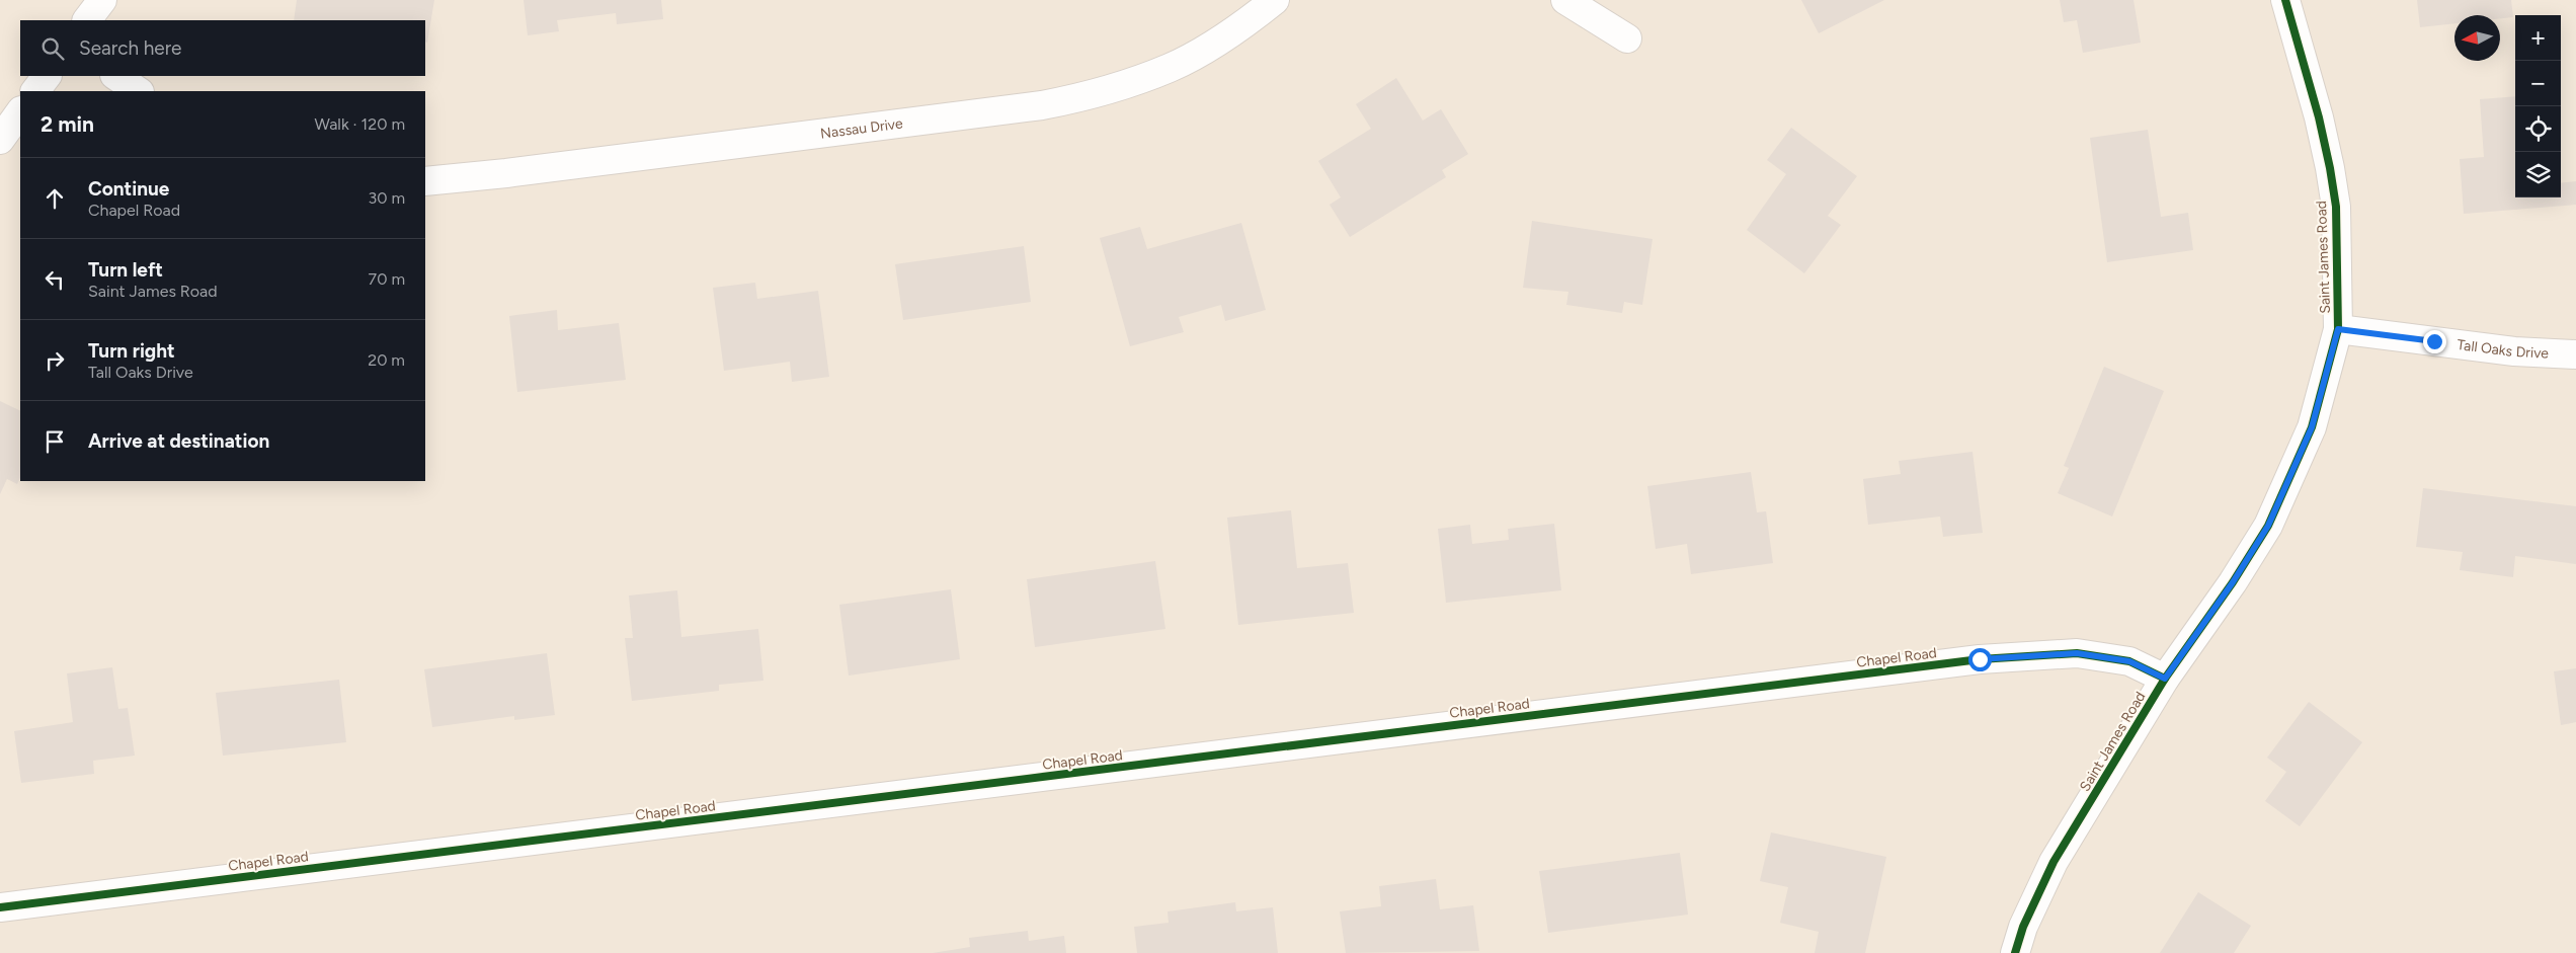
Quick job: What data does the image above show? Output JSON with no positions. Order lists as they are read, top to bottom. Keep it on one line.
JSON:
{"streets":{"street":["Nassau Drive","Saint James Road","Tall Oaks Drive","Chapel Road"]},"crossings":[["Saint James Road","Tall Oaks Drive"],["Saint James Road","Chapel Road"]],"north":"left","page":{"map_buttons":["+","−"],"search":"Search here","heading":["2 min","Walk · 120 m"],"list":[["Continue","Chapel Road","30 m"],["Turn left","Saint James Road","70 m"],["Turn right","Tall Oaks Drive","20 m"],"Arrive at destination"]}}
